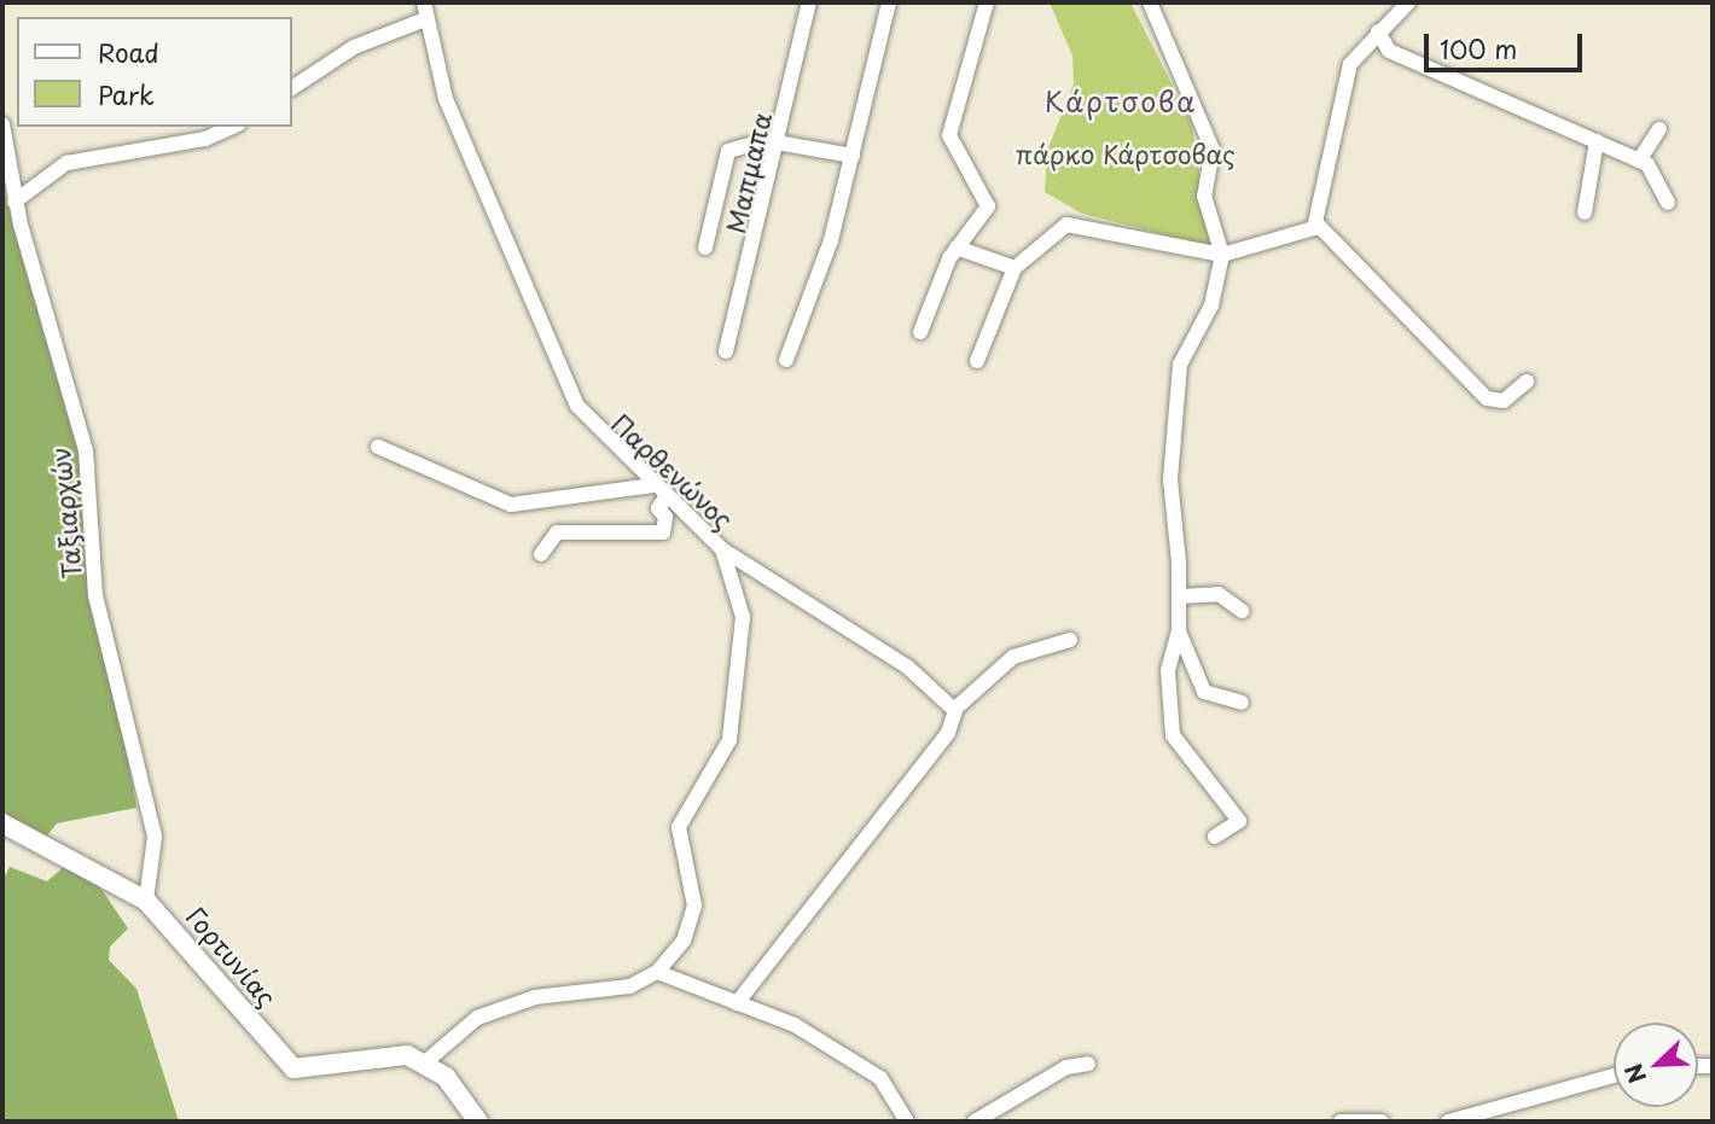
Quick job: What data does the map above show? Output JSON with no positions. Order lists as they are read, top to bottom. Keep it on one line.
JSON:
{"streets":{"main road":["Γορτυνίας"],"street":["Μαπμαπα","Παρθενώνος","Ταξιαρχών"]},"crossings":[["Ταξιαρχών","Γορτυνίας"]],"districts":["Κάρτσοβα"],"parks":["πάρκο Κάρτσοβας"],"legend":["Road","Park"],"scale_bar":"100 m","north":"bottom left"}
